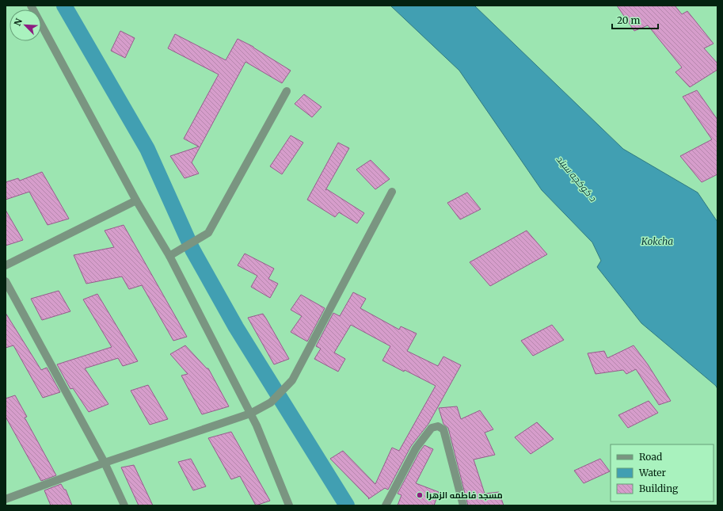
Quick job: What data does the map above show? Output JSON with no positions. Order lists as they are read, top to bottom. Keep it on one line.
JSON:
{"water":["د کوکچه سیند","Kokcha"],"places":["مسجد فاطمه الزهرا"],"legend":["Road","Water","Building"],"scale_bar":"20 m","north":"top left"}
